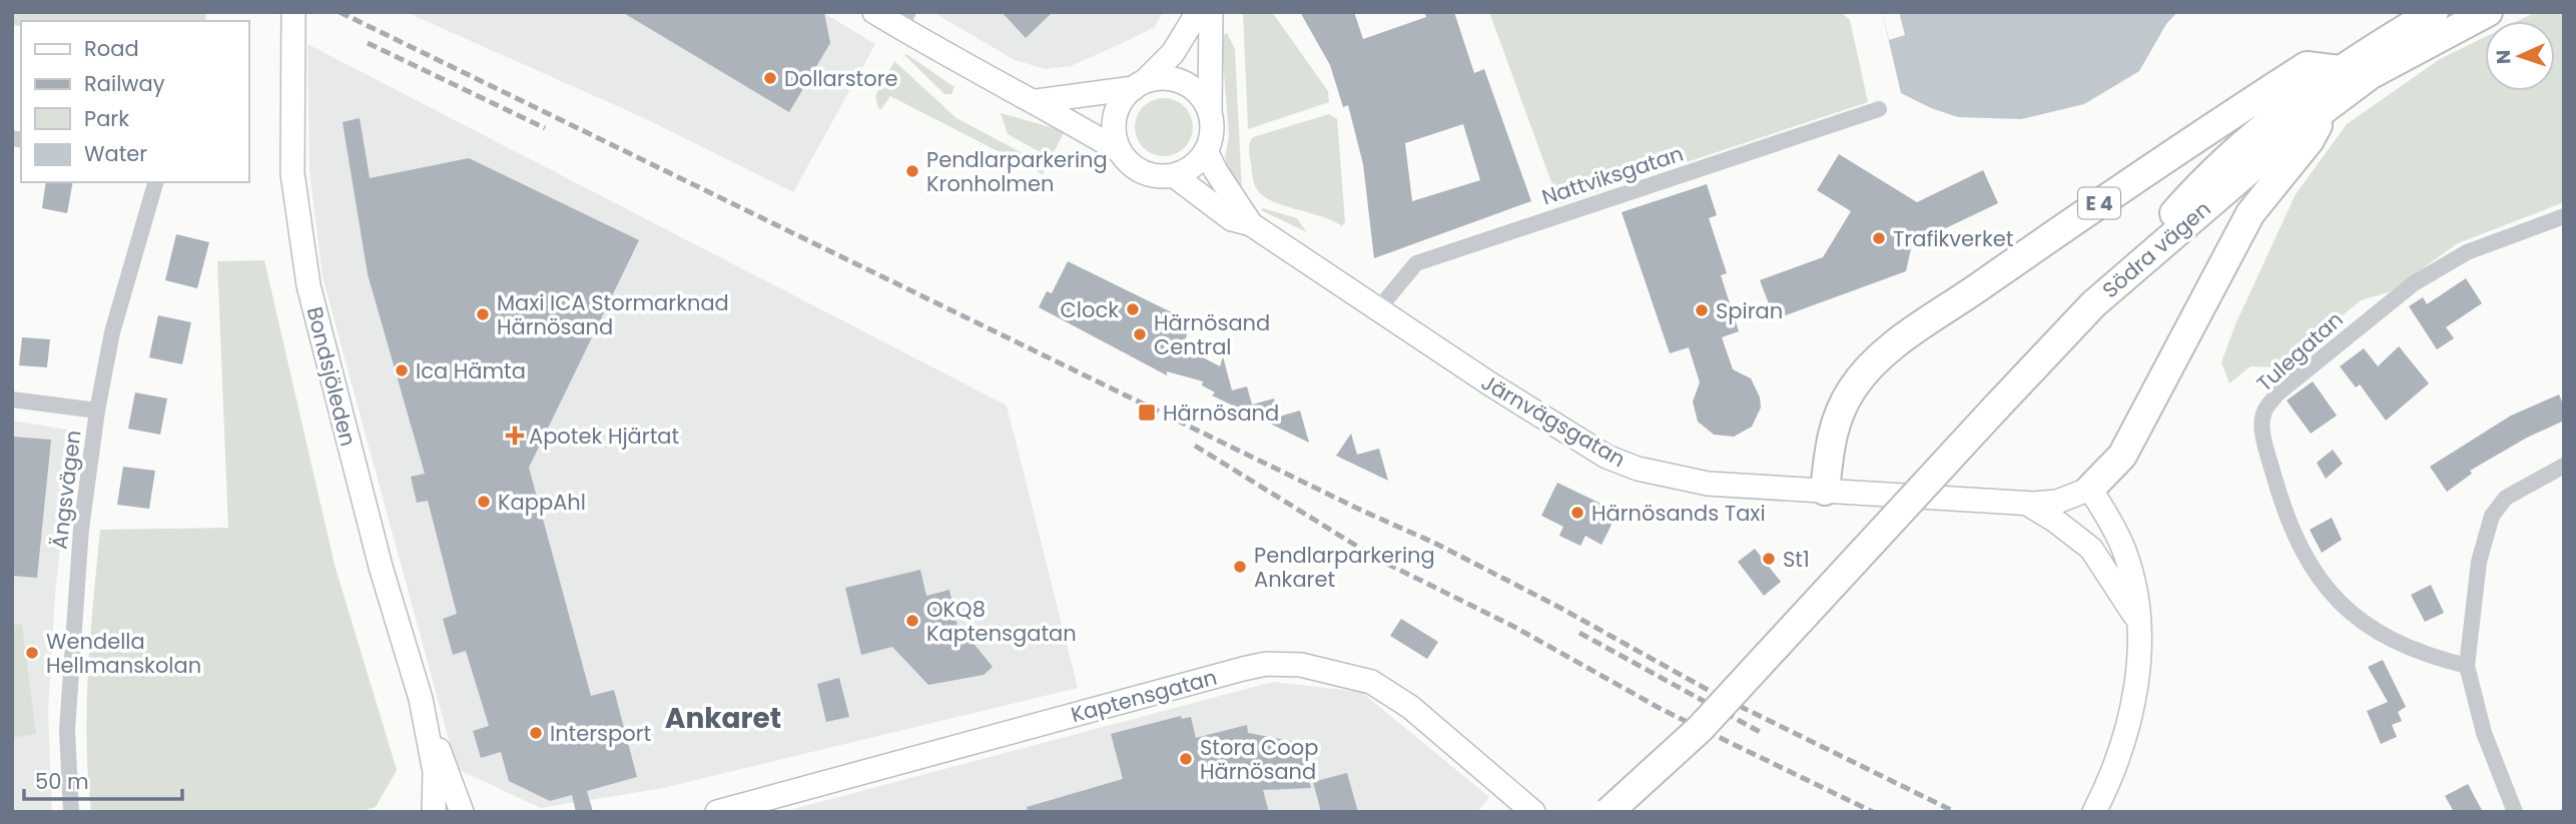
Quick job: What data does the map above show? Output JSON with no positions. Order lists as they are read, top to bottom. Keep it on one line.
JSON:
{"streets":{"highway":["E 4","Södra vägen"],"main road":["Bondsjöleden","Järnvägsgatan","Kaptensgatan"],"street":["Nattviksgatan","Tulegatan","Ängsvägen"]},"crossings":[["Nattviksgatan","Järnvägsgatan"],["E 4","Södra vägen"],["E 4","Järnvägsgatan"]],"districts":["Ankaret"],"places":{"other":["Dollarstore","Pendlarparkering Kronholmen","Trafikverket","Clock","Spiran","Maxi ICA Stormarknad Härnösand","Härnösand Central","Ica Hämta","KappAhl","Härnösands Taxi","St1","Pendlarparkering Ankaret","OKQ8 Kaptensgatan","Wendella Hellmanskolan","Intersport","Stora Coop Härnösand"],"transit":["Härnösand"],"health":["Apotek Hjärtat"]},"legend":["Road","Railway","Park","Water"],"scale_bar":"50 m","north":"left"}
